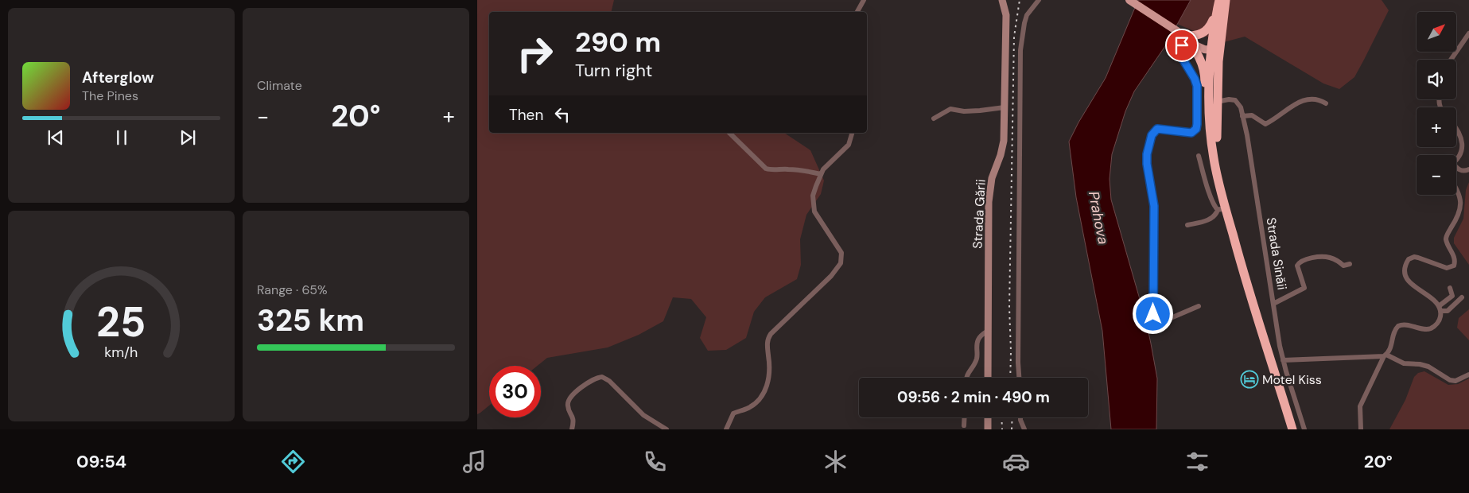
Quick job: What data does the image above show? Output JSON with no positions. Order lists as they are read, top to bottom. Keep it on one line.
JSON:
{"streets":{"street":["Strada Gării","Strada Sinăii"]},"water":["Prahova"],"places":{"hotel":["Motel Kiss"]},"north":"top right","page":{"tile":["Climate",["Range · 65%","325 km"]],"map_buttons":["+","−"],"turn":["290 m","Turn right"],"song":["Afterglow","The Pines"],"then":"Then","heat":["−","20°","+"],"limit":"30","trip":"09:56 · 2 min · 490 m","tabs":["09:54","20°"],"gauge":["25","km/h"]}}
